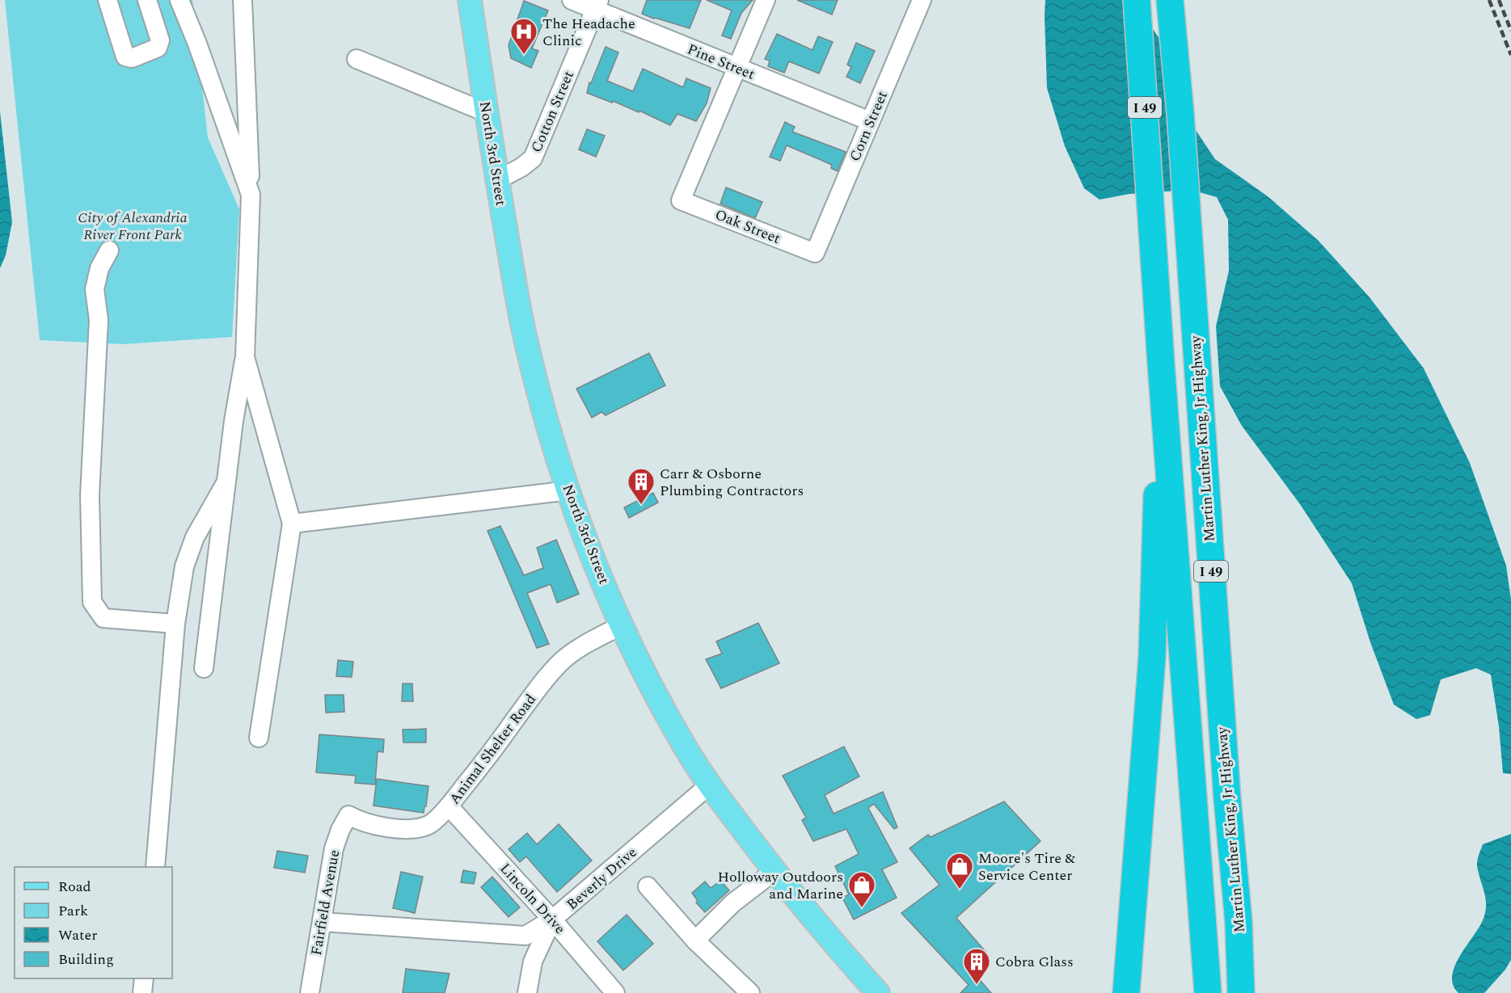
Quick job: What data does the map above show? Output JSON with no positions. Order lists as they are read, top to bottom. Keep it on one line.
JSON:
{"streets":{"highway":["I 49","Martin Luther King, Jr Highway"],"main road":["North 3rd Street"],"street":["Pine Street","Cotton Street","Corn Street","Oak Street","Animal Shelter Road","Beverly Drive","Lincoln Drive","Fairfield Avenue"]},"crossings":[["Pine Street","Cotton Street"],["Pine Street","Corn Street"],["Pine Street","Oak Street"],["Cotton Street","North 3rd Street"],["Corn Street","Oak Street"],["North 3rd Street","Animal Shelter Road"],["North 3rd Street","Beverly Drive"],["Animal Shelter Road","Lincoln Drive"],["Animal Shelter Road","Fairfield Avenue"],["Beverly Drive","Lincoln Drive"]],"parks":["City of Alexandria River Front Park"],"places":{"hospital":["The Headache Clinic"],"building":["Carr & Osborne Plumbing Contractors","Cobra Glass"],"shop":["Moore's Tire & Service Center","Holloway Outdoors and Marine"]},"legend":["Road","Park","Water","Building"]}
